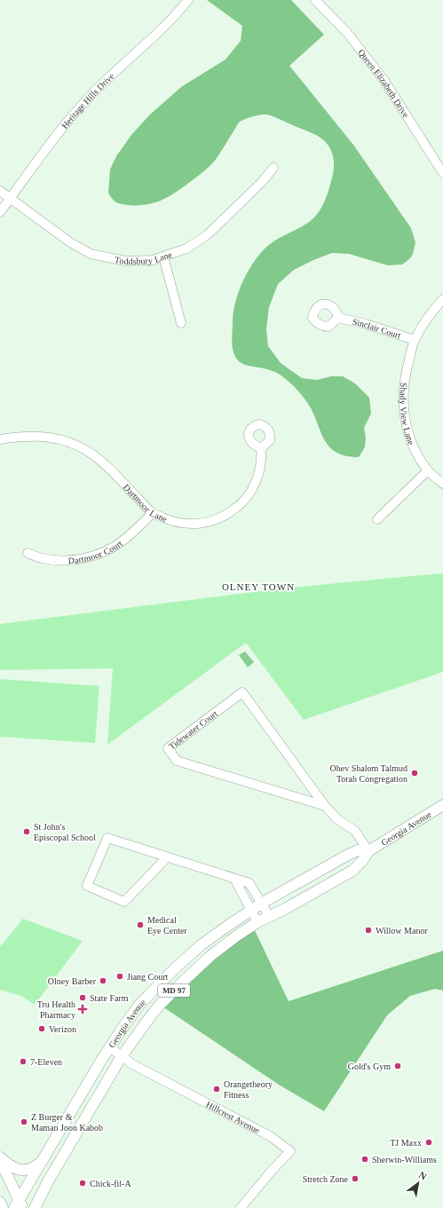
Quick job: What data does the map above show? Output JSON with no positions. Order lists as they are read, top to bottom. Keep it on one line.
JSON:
{"streets":{"main road":["Georgia Avenue","MD 97"],"street":["Queen Elizabeth Drive","Heritage Hills Drive","Toddsbury Lane","Sinclair Court","Shady View Lane","Dartmoor Lane","Dartmoor Court","Tidewater Court","Hillcrest Avenue"]},"crossings":[["Heritage Hills Drive","Toddsbury Lane"],["Sinclair Court","Shady View Lane"],["Dartmoor Lane","Dartmoor Court"],["Tidewater Court","Georgia Avenue"],["Georgia Avenue","Hillcrest Avenue"]],"districts":["OLNEY TOWN"],"places":{"other":["Ohev Shalom Talmud Torah Congregation","St John's Episcopal School","Medical Eye Center","Willow Manor","Jiang Court","Olney Barber","State Farm","Verizon","7-Eleven","Gold's Gym","Orangetheory Fitness","Z Burger & Maman Joon Kabob","TJ Maxx","Sherwin-Williams","Stretch Zone","Chick-fil-A"],"health":["Tru Health Pharmacy"]},"north":"top right"}
